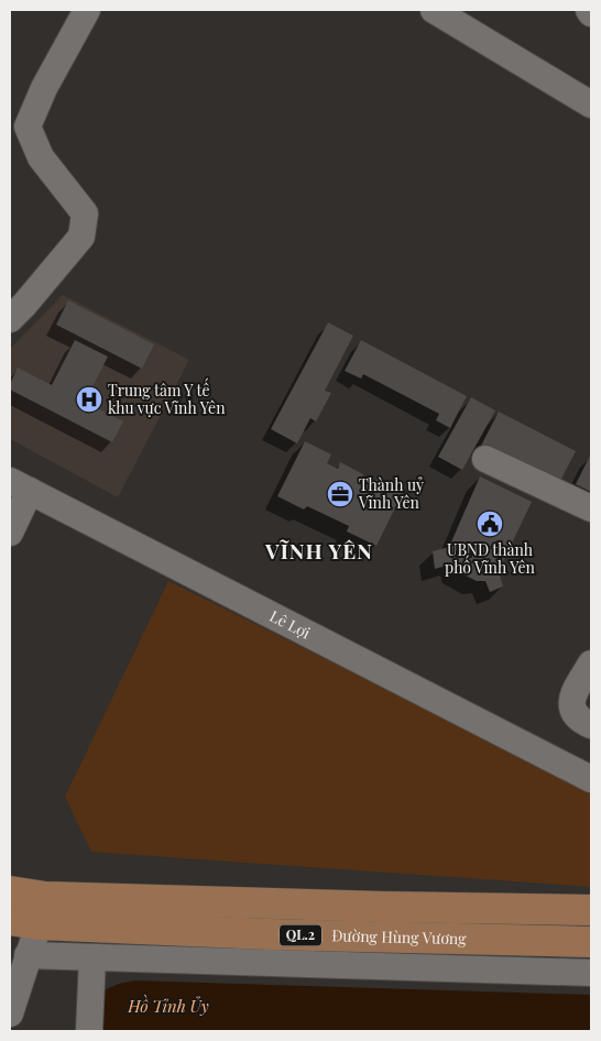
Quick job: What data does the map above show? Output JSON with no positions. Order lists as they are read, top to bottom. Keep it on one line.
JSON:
{"streets":{"main road":["QL.2","Đường Hùng Vương"],"street":["Lê Lợi"]},"districts":["VĨNH YÊN"],"water":["Hồ Tỉnh Ủy"],"places":{"hospital":["Trung tâm Y tế khu vực Vĩnh Yên"],"office":["Thành uỷ Vĩnh Yên"],"public building":["UBND thành phố Vĩnh Yên"]}}
